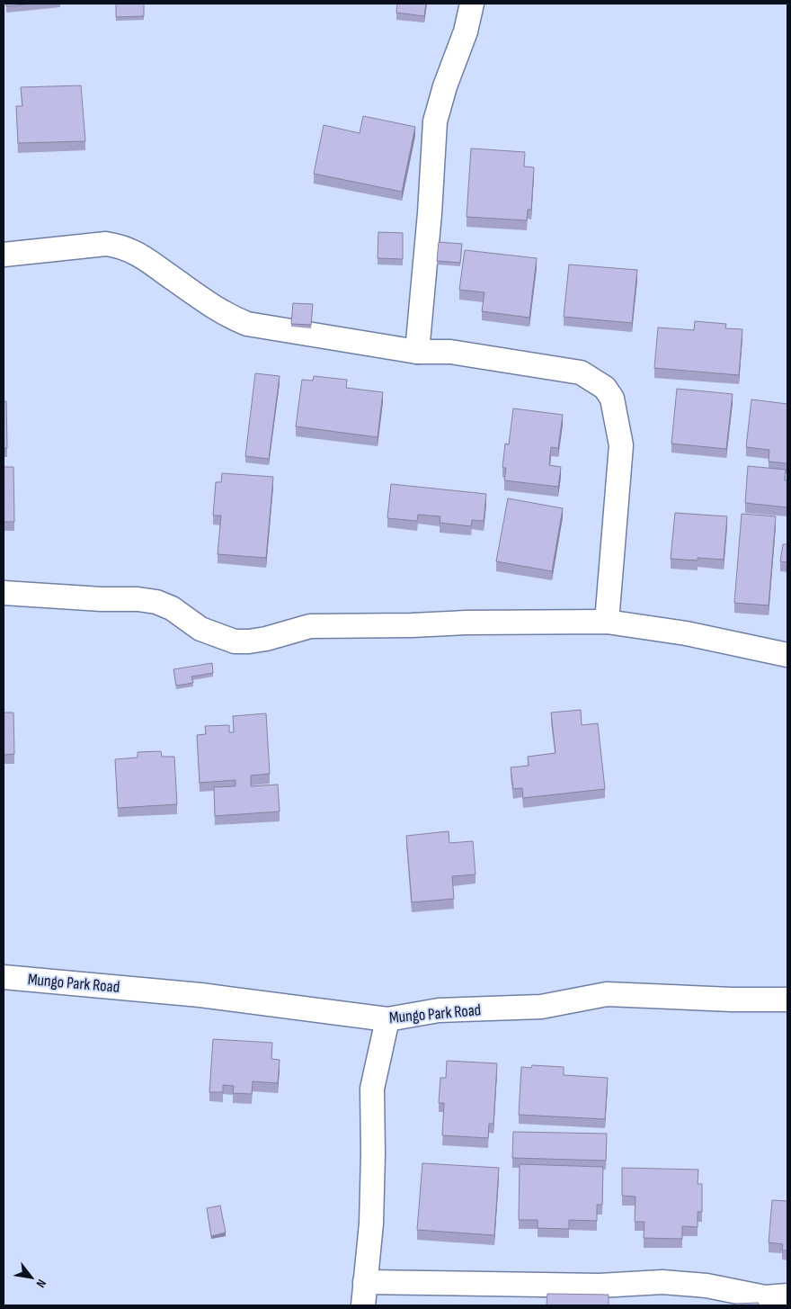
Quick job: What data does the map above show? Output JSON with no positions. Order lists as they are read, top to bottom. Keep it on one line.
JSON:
{"streets":{"street":["Mungo Park Road"]},"north":"bottom right"}
